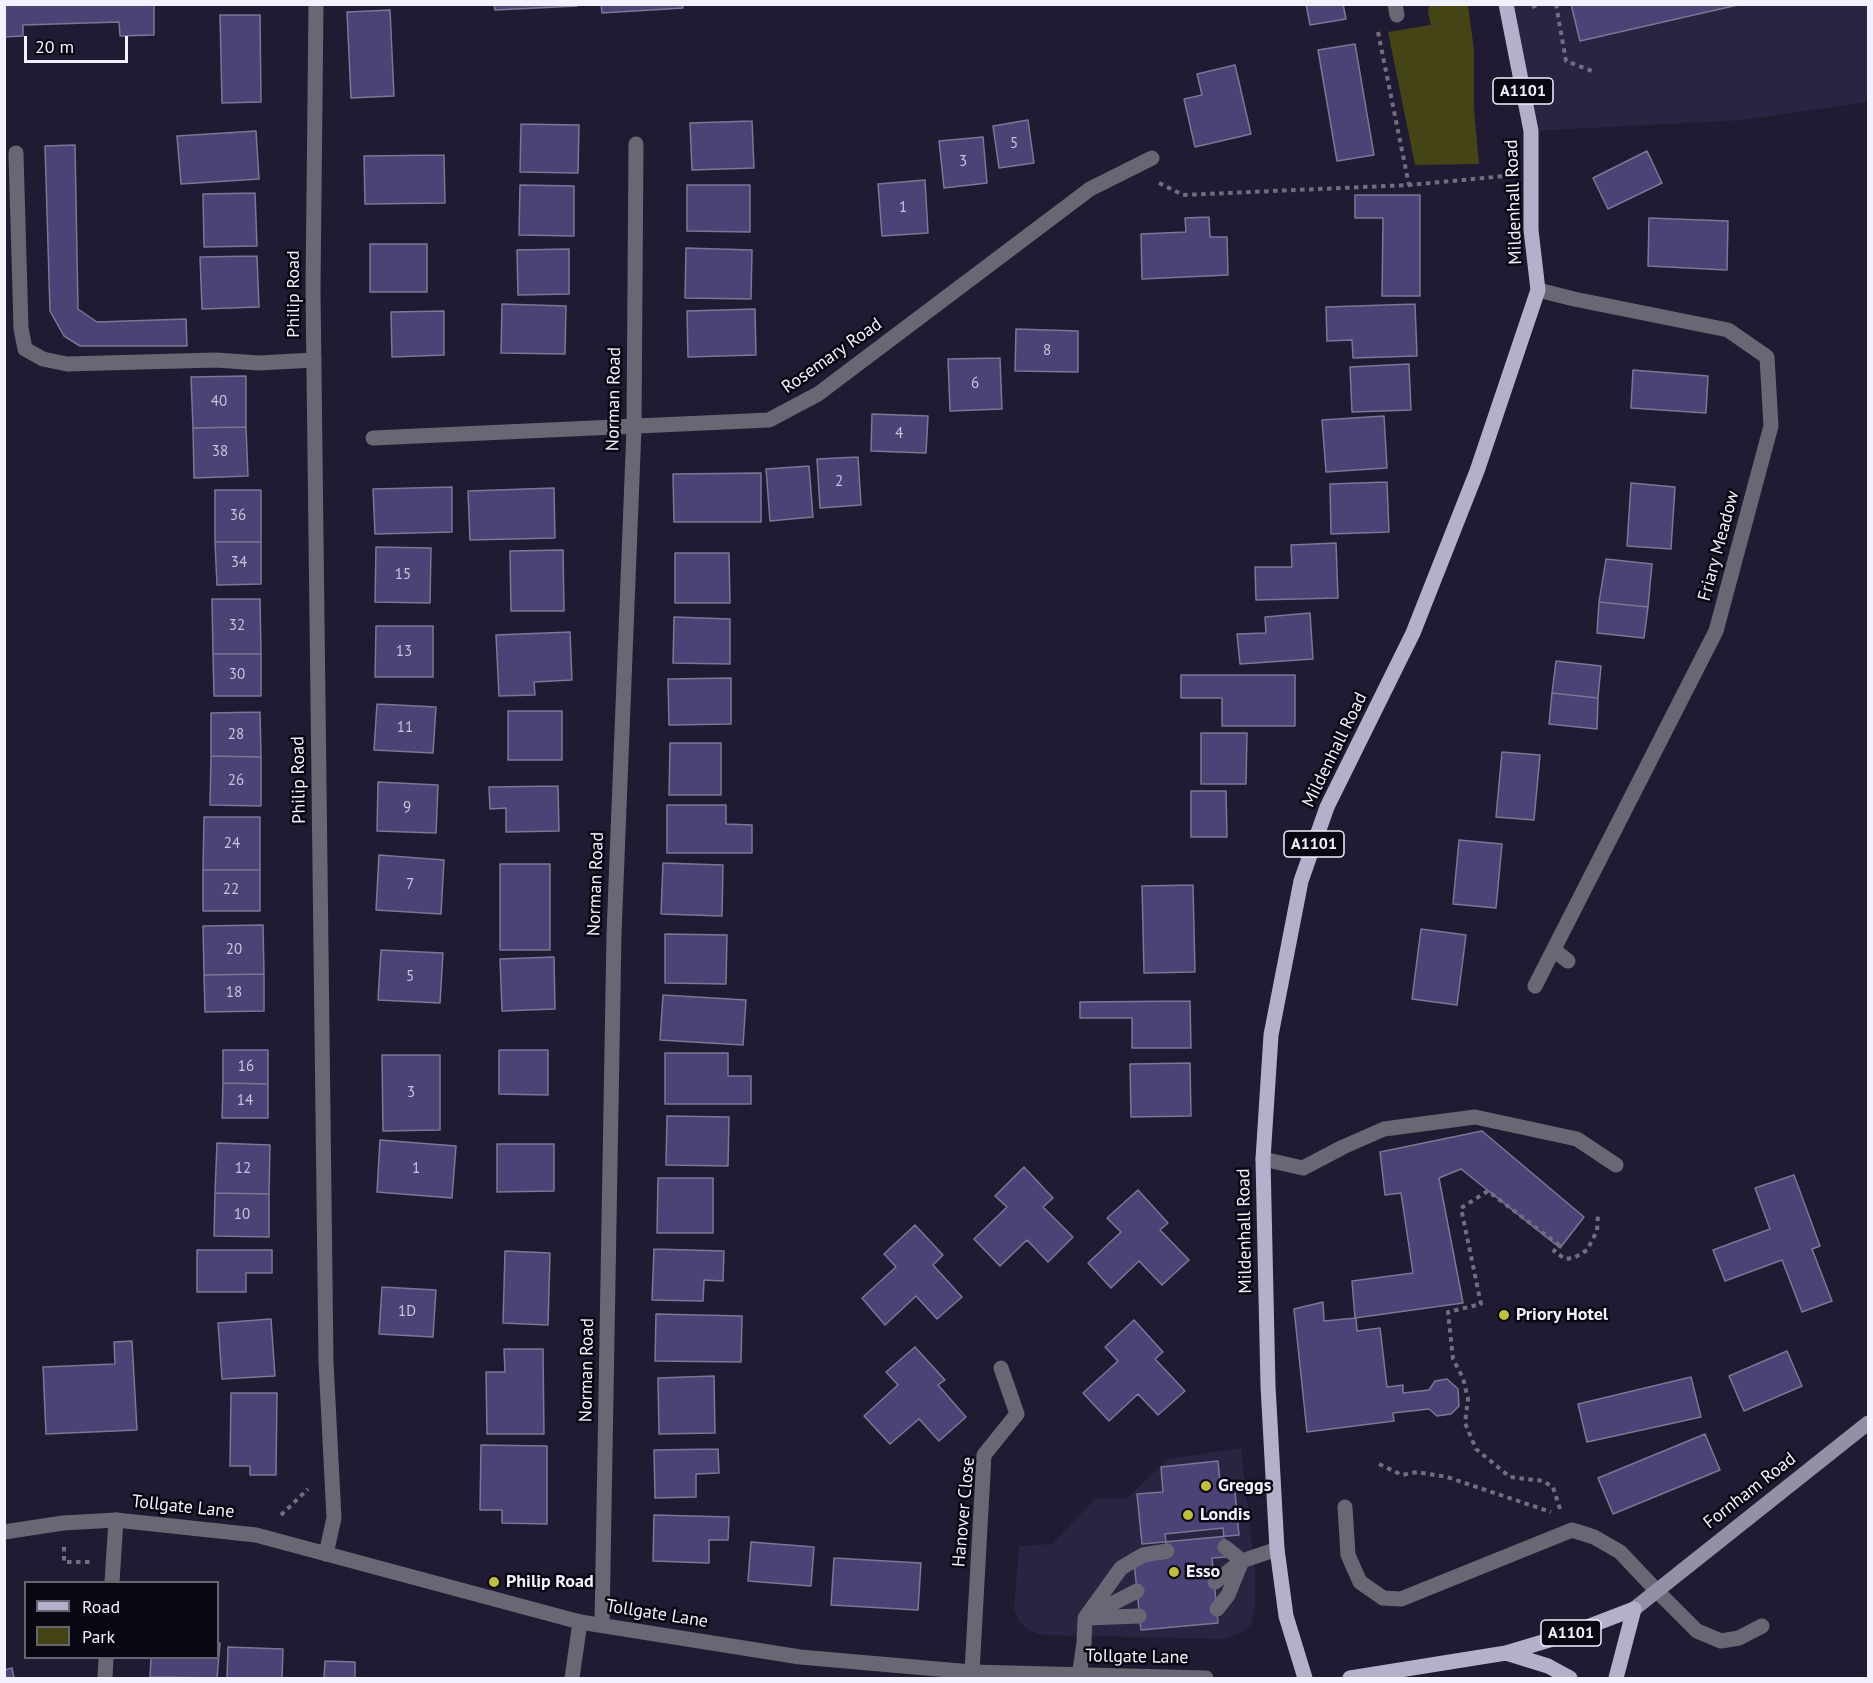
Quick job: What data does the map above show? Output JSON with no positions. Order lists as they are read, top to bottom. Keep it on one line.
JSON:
{"streets":{"main road":["A1101","Mildenhall Road","Fornham Road"],"street":["Philip Road","Rosemary Road","Norman Road","Friary Meadow","Tollgate Lane","Hanover Close"]},"crossings":[["A1101","Fornham Road"],["Mildenhall Road","Friary Meadow"],["Philip Road","Tollgate Lane"],["Rosemary Road","Norman Road"],["Norman Road","Tollgate Lane"],["Tollgate Lane","Hanover Close"]],"places":["Priory Hotel","Greggs","Londis","Esso","Philip Road"],"house_numbers":["5","3","1","8","6","40","4","38","2","36","34","15","32","13","30","11","28","26","9","24","7","22","20","5","18","16","3","14","12","1","10","1D"],"legend":["Road","Park"],"scale_bar":"20 m"}
